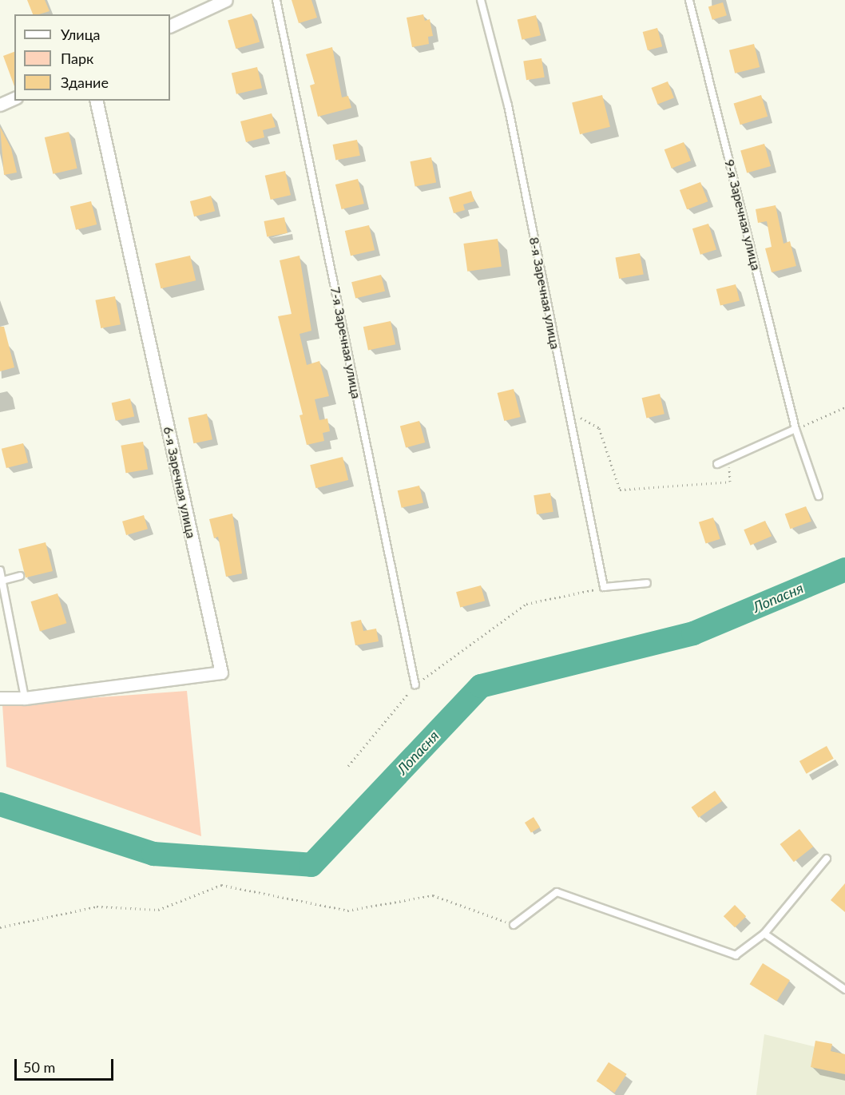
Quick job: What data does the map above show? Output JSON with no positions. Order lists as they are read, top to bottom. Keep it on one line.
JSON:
{"streets":{"street":["6-я Заречная улица"],"lane":["9-я Заречная улица","8-я Заречная улица","7-я Заречная улица"]},"water":["Лопасня"],"legend":["Улица","Парк","Здание"],"scale_bar":"50 m"}
